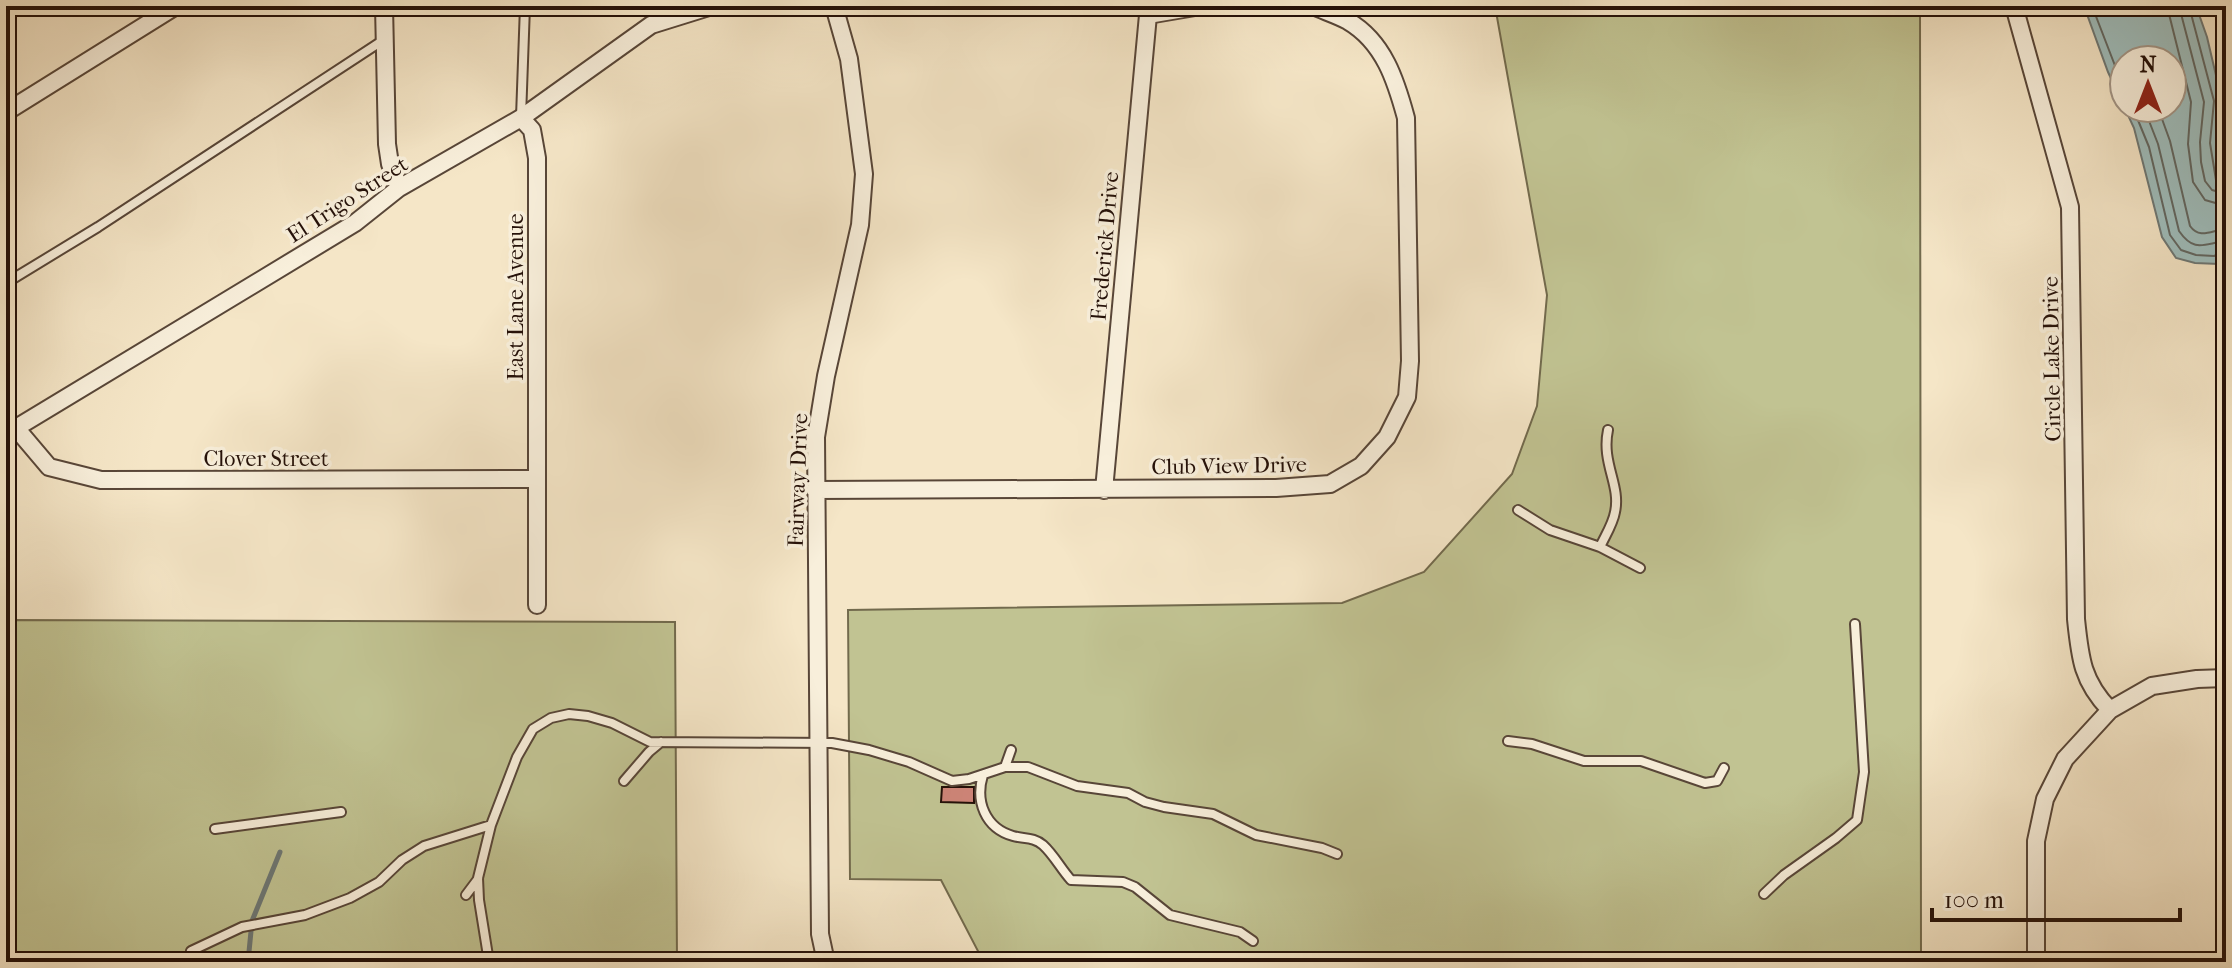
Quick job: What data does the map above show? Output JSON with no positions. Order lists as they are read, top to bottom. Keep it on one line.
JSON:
{"streets":{"street":["El Trigo Street","Frederick Drive","East Lane Avenue","Circle Lake Drive","Clover Street","Club View Drive","Fairway Drive"]},"crossings":[["El Trigo Street","East Lane Avenue"],["El Trigo Street","Clover Street"],["Frederick Drive","Club View Drive"],["East Lane Avenue","Clover Street"],["Club View Drive","Fairway Drive"]],"scale_bar":"100 m","north":"top"}
